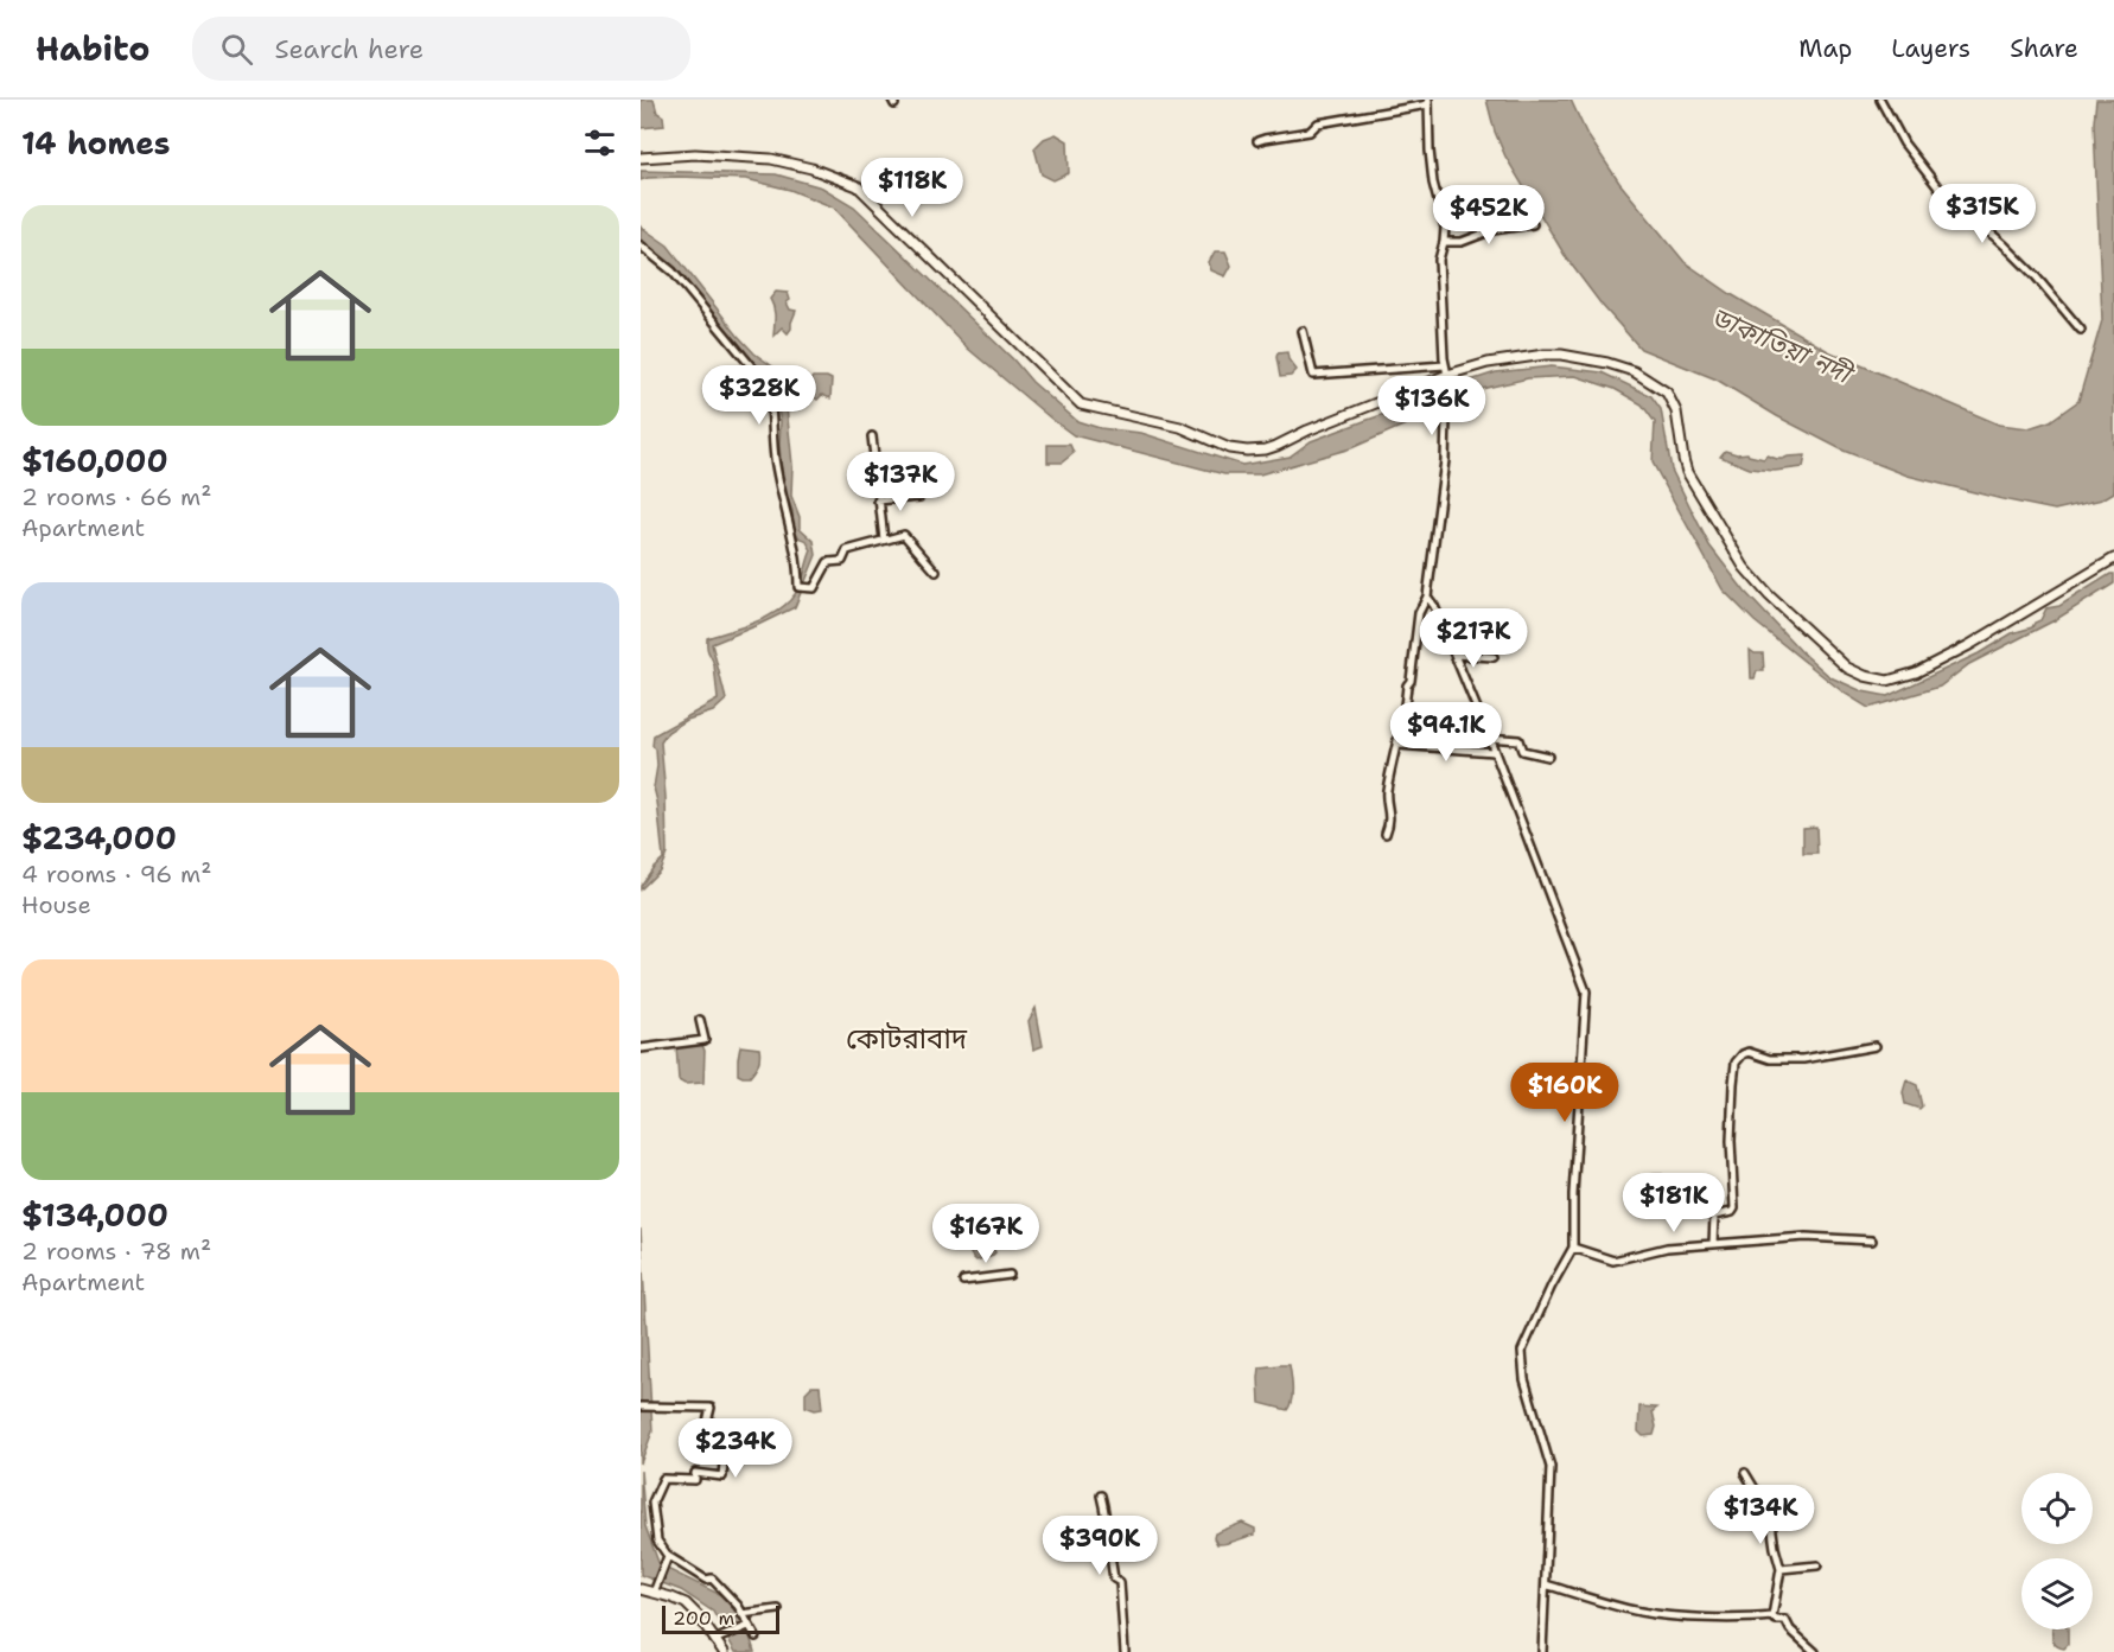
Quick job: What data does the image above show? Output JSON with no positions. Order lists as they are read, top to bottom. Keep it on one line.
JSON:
{"districts":["কোটরাবাদ"],"water":["ডাকাতিয়া নদী"],"scale_bar":"200 m","page":{"header":"Habito","search":"Search here","nav":["Map","Layers","Share"],"heading":"14 homes","price":["$118K","$315K","$452K","$328K","$136K","$137K","$217K","$94.1K","$160K","$181K","$167K","$234K","$134K","$390K"],"list":[{"name":"$160,000","note":"2 rooms · 66 m² · Apartment"},{"name":"$234,000","note":"4 rooms · 96 m² · House"},{"name":"$134,000","note":"2 rooms · 78 m² · Apartment"}],"scale":"200 m"}}
